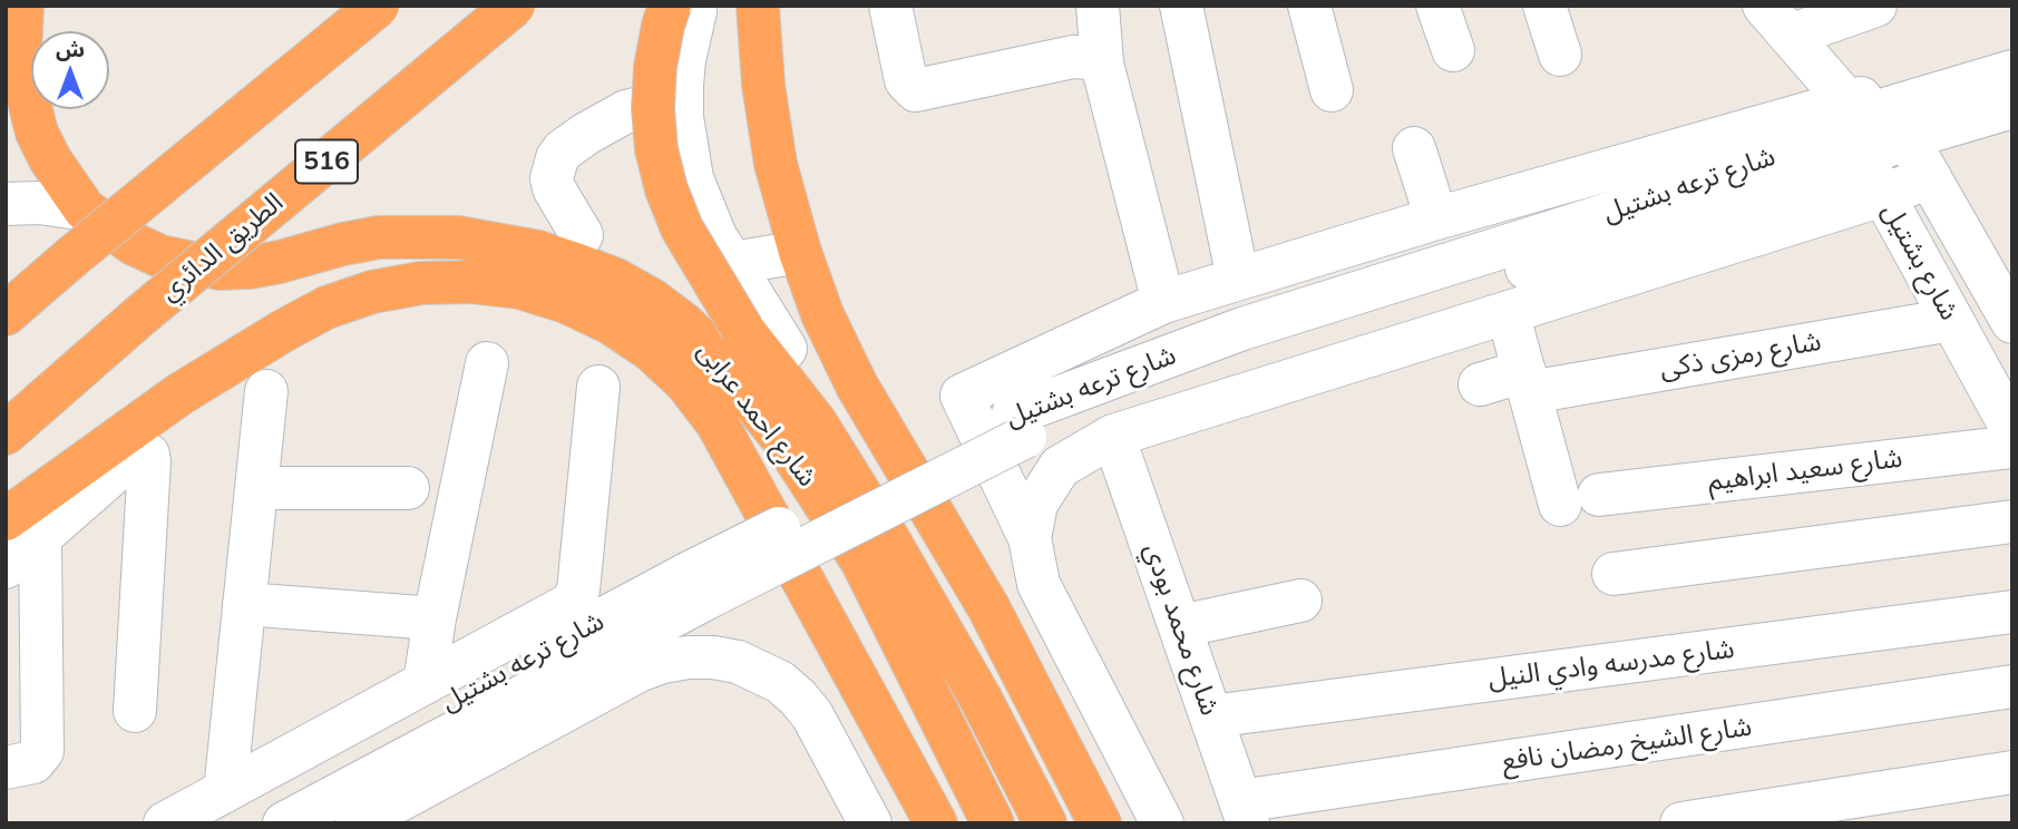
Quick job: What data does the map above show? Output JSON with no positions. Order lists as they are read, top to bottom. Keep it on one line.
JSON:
{"streets":{"highway":["516","الطريق الدائري","شارع احمد عرابى"],"street":["شارع ترعه بشتيل","شارع بشتيل","شارع رمزى ذكى","شارع سعيد ابراهيم","شارع محمد بودي","شارع مدرسه وادي النيل","شارع الشيخ رمضان نافع"]},"crossings":[["شارع ترعه بشتيل","شارع بشتيل"],["شارع بشتيل","شارع رمزى ذكى"],["شارع رمزى ذكى","شارع سعيد ابراهيم"],["شارع محمد بودي","شارع مدرسه وادي النيل"],["شارع محمد بودي","شارع الشيخ رمضان نافع"]],"north":"top"}
